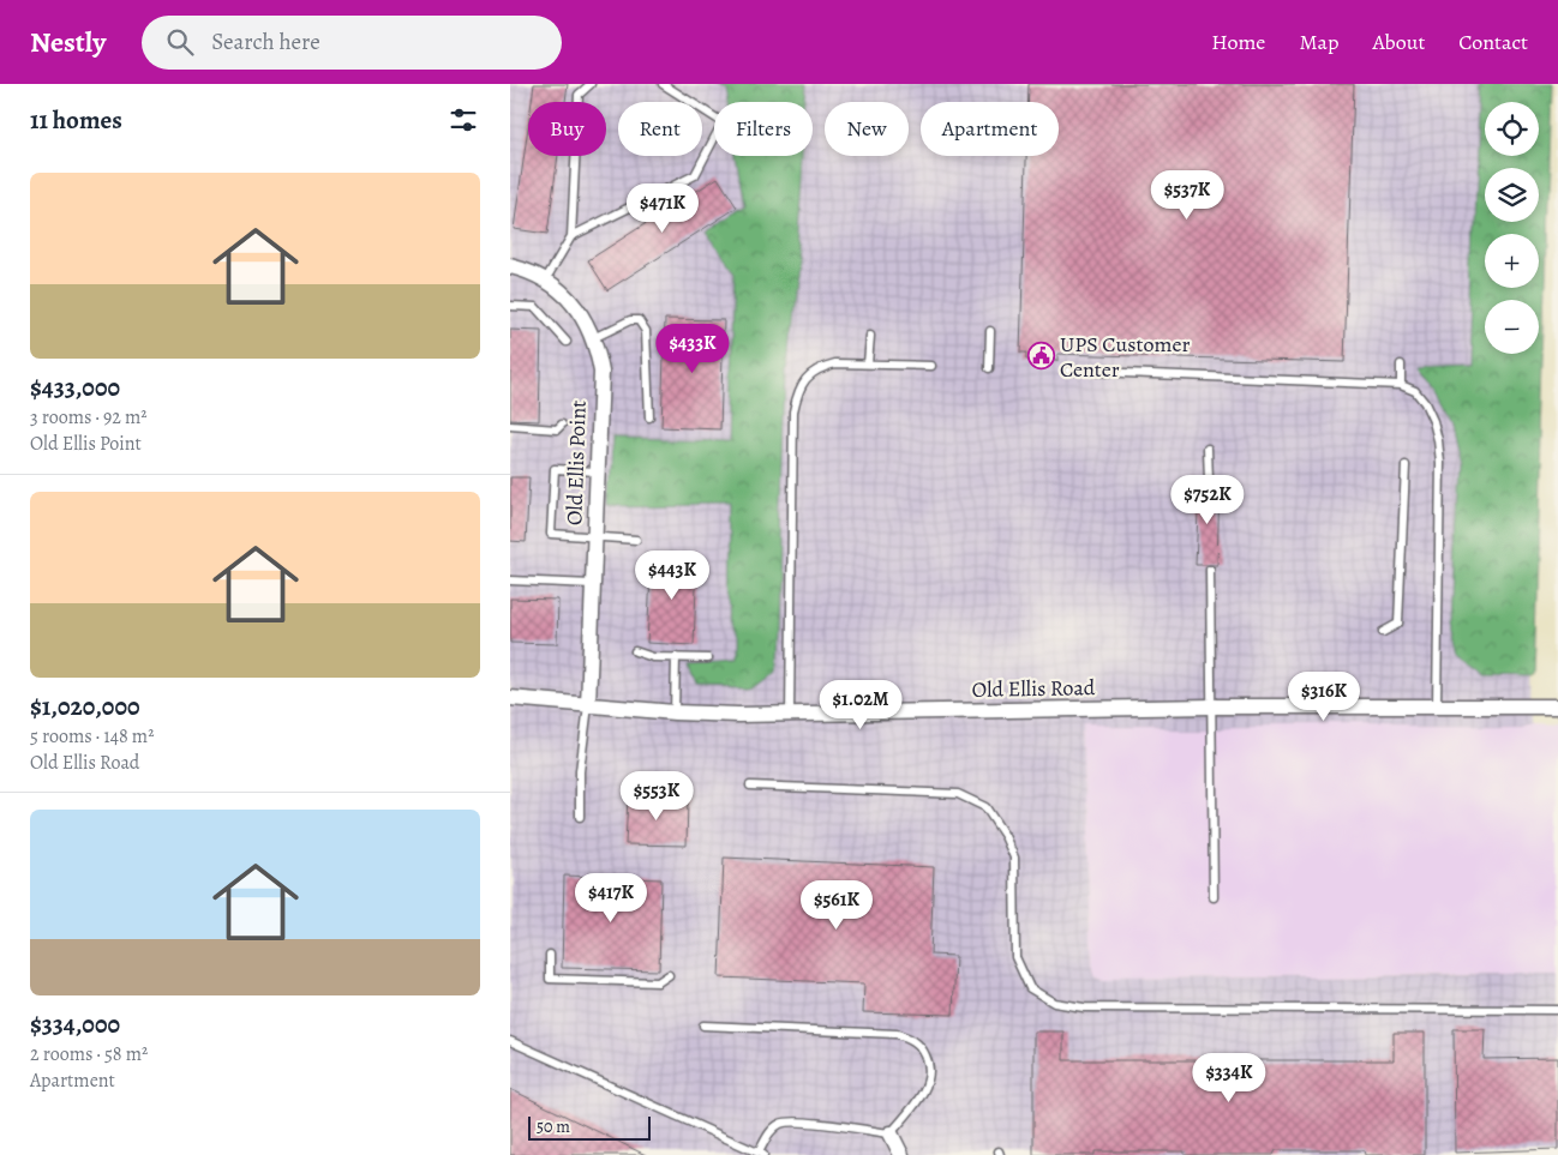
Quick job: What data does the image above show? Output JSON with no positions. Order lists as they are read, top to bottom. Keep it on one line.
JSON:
{"streets":{"street":["Old Ellis Point","Old Ellis Road"]},"crossings":[["Old Ellis Point","Old Ellis Road"]],"places":{"public building":["UPS Customer Center"]},"scale_bar":"50 m","page":{"header":"Nestly","search":"Search here","nav":["Home","Map","About","Contact"],"heading":"11 homes","map_buttons":["+","−"],"chip":["Buy","Rent","Filters","New","Apartment"],"list":[{"name":"$433,000","note":"3 rooms · 92 m² · Old Ellis Point"},{"name":"$1,020,000","note":"5 rooms · 148 m² · Old Ellis Road"},{"name":"$334,000","note":"2 rooms · 58 m² · Apartment"}],"price":["$537K","$471K","$433K","$752K","$443K","$316K","$1.02M","$553K","$417K","$561K","$334K"],"scale":"50 m"}}
